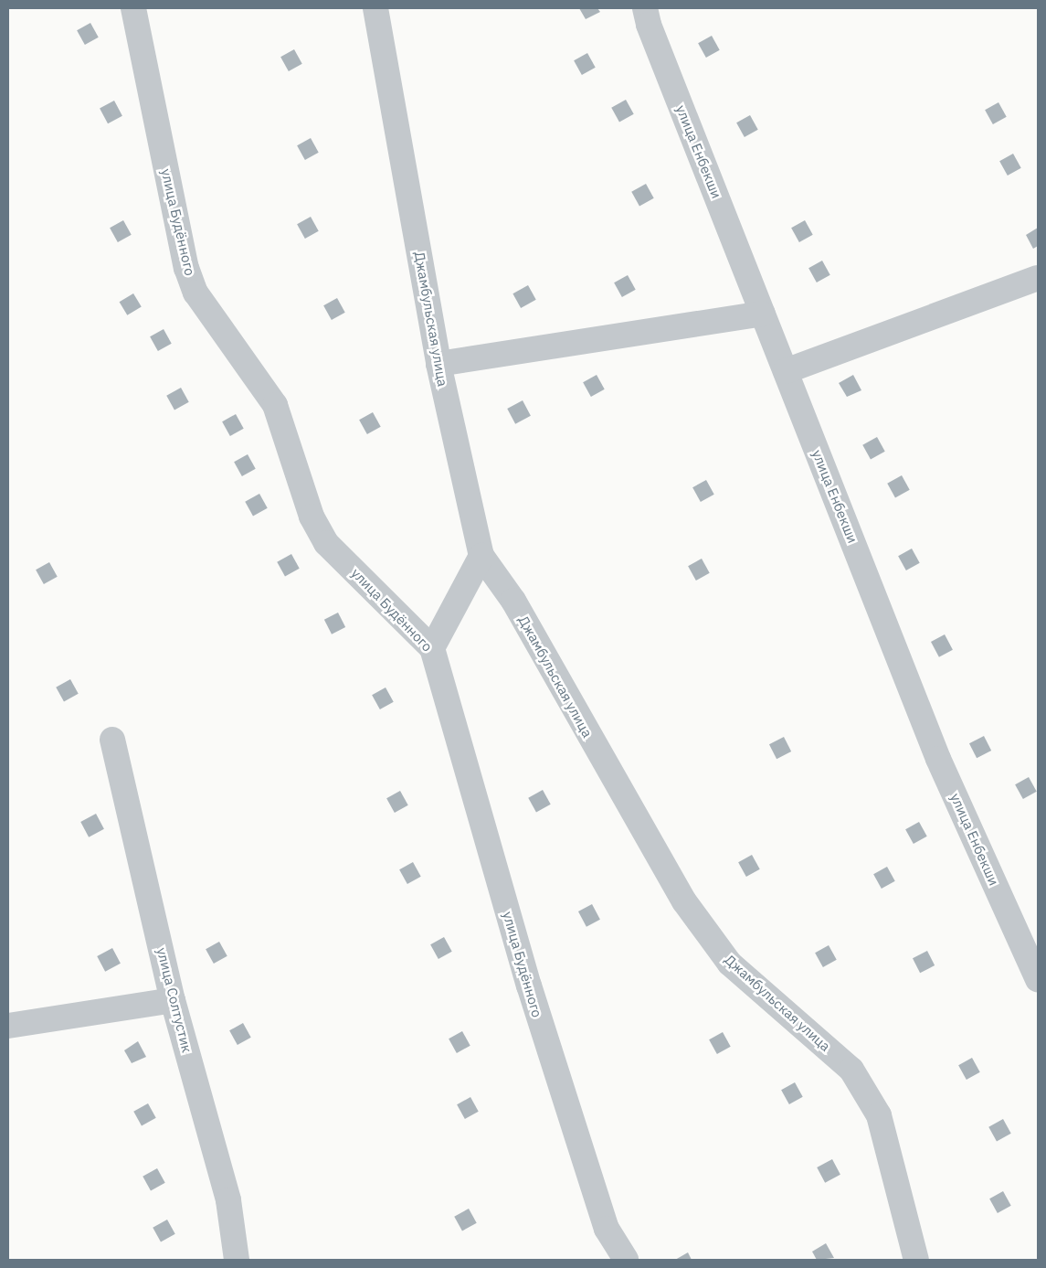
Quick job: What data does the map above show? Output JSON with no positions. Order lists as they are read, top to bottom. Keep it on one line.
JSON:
{"streets":{"street":["улица Енбекши","улица Будённого","Джамбульская улица","улица Солтустик"]}}
